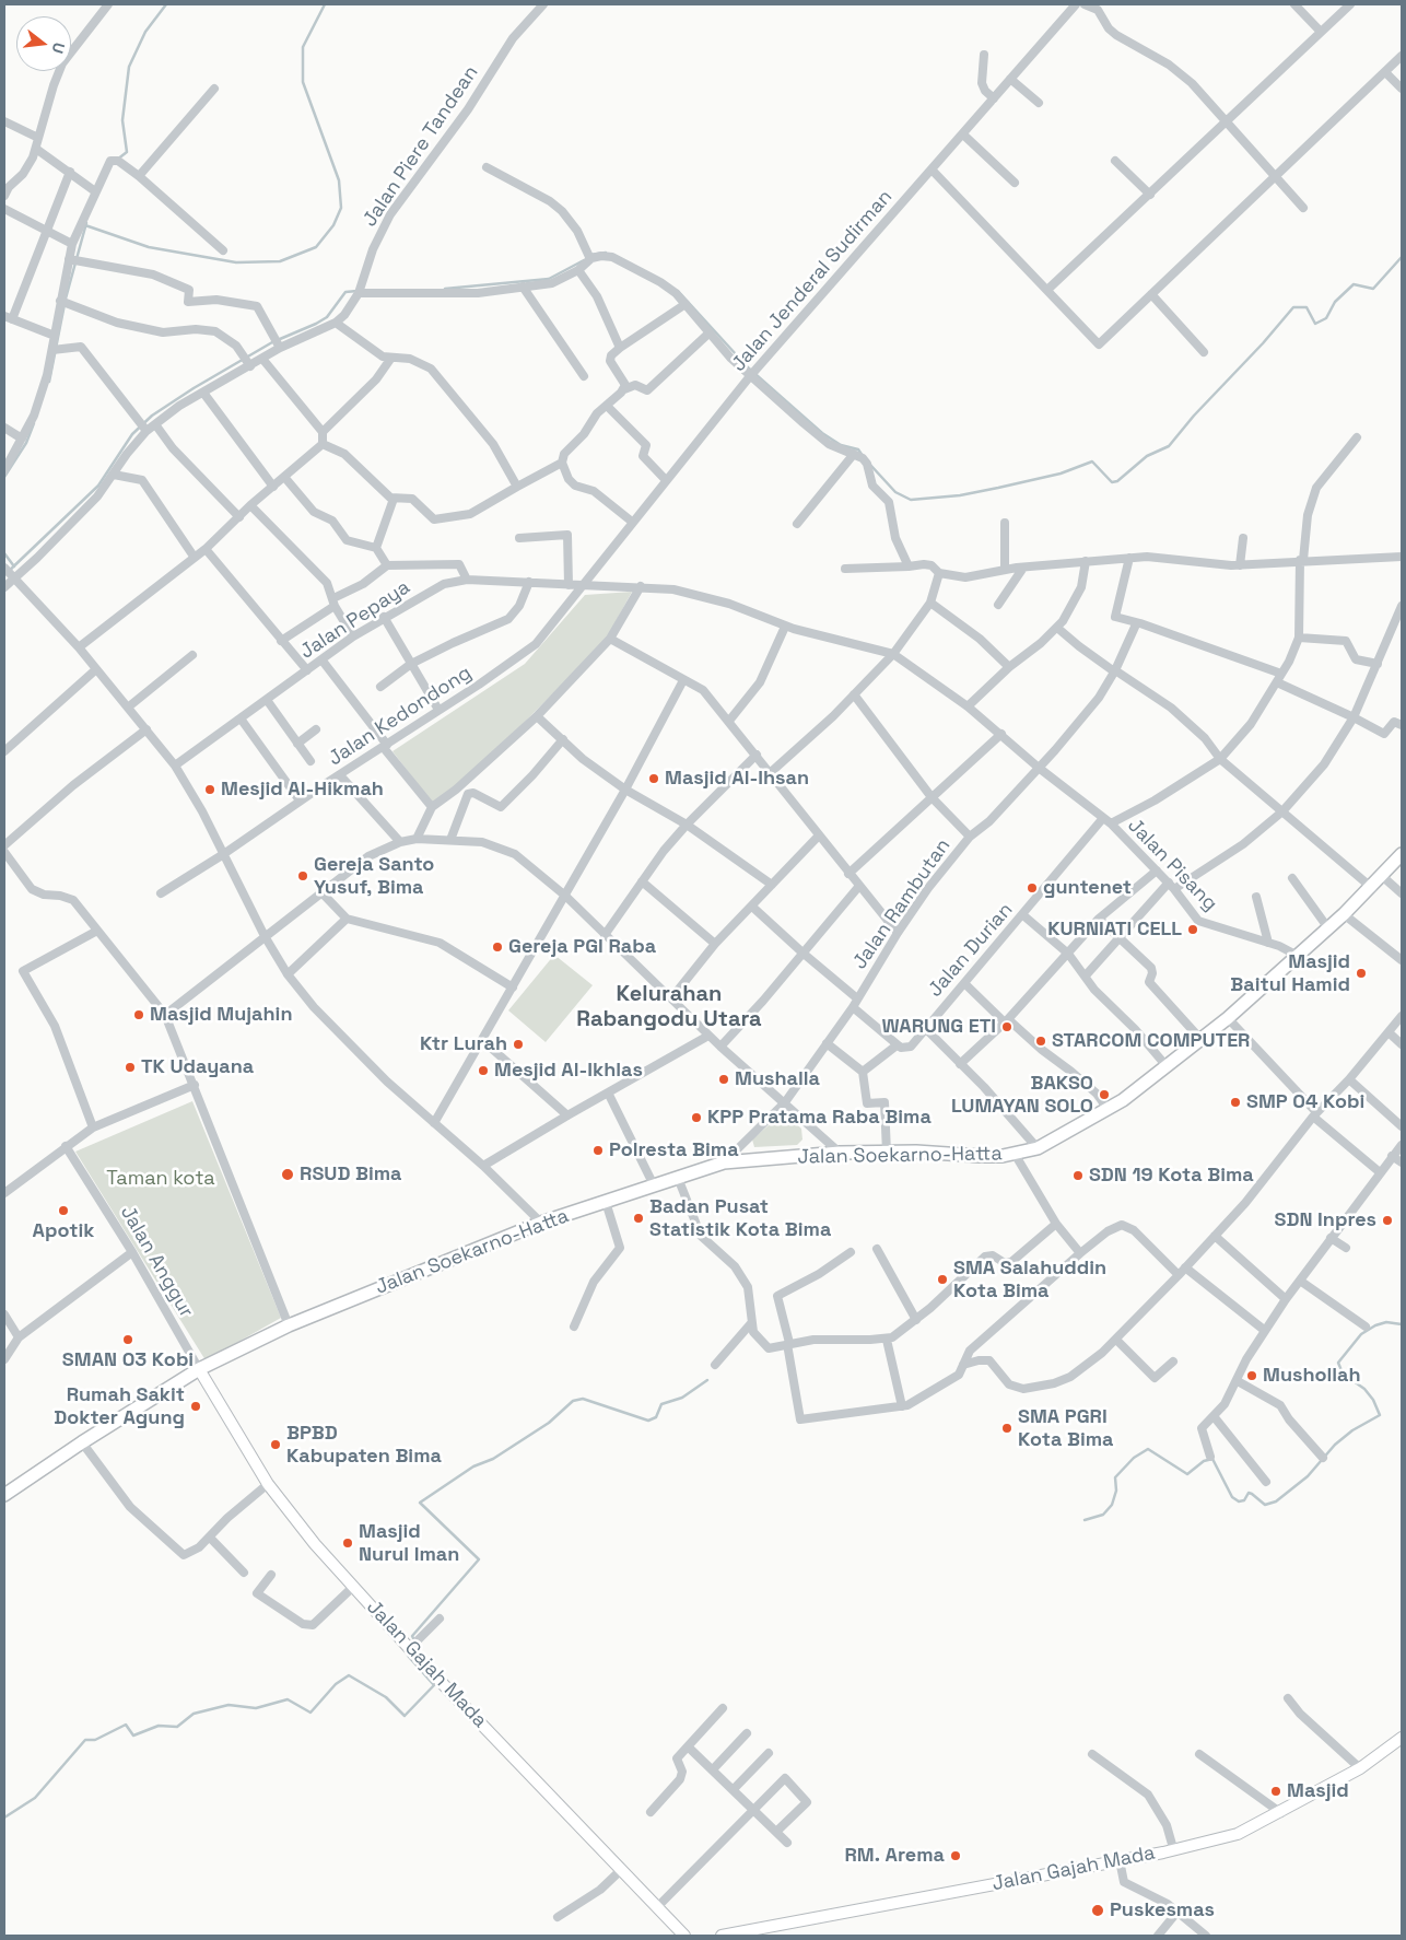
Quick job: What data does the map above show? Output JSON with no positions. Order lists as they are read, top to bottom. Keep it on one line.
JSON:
{"streets":{"highway":["Jalan Soekarno-Hatta"],"main road":["Jalan Gajah Mada"],"street":["Jalan Piere Tandean","Jalan Jenderal Sudirman","Jalan Pepaya","Jalan Kedondong","Jalan Pisang","Jalan Rambutan","Jalan Durian","Jalan Anggur"]},"crossings":[["Jalan Jenderal Sudirman","Jalan Pepaya"],["Jalan Jenderal Sudirman","Jalan Kedondong"],["Jalan Pepaya","Jalan Kedondong"],["Jalan Pepaya","Jalan Pisang"],["Jalan Pisang","Jalan Rambutan"],["Jalan Pisang","Jalan Durian"],["Jalan Pisang","Jalan Soekarno-Hatta"],["Jalan Rambutan","Jalan Soekarno-Hatta"],["Jalan Soekarno-Hatta","Jalan Anggur"],["Jalan Soekarno-Hatta","Jalan Gajah Mada"],["Jalan Anggur","Jalan Gajah Mada"]],"districts":["Kelurahan Rabangodu Utara"],"parks":["Taman kota"],"places":["Masjid Al-Ihsan","Mesjid Al-Hikmah","Gereja Santo Yusuf, Bima","guntenet","KURNIATI CELL","Gereja PGI Raba","Masjid Baitul Hamid","Masjid Mujahin","WARUNG ETI","STARCOM COMPUTER","Ktr Lurah","TK Udayana","Mesjid Al-Ikhlas","Mushalla","BAKSO LUMAYAN SOLO","SMP 04 Kobi","KPP Pratama Raba Bima","Polresta Bima","RSUD Bima","SDN 19 Kota Bima","Apotik","Badan Pusat Statistik Kota Bima","SDN Inpres","SMA Salahuddin Kota Bima","SMAN 03 Kobi","Mushollah","Rumah Sakit Dokter Agung","SMA PGRI Kota Bima","BPBD Kabupaten Bima","Masjid Nurul Iman","Masjid","RM. Arema","Puskesmas"],"north":"right"}
